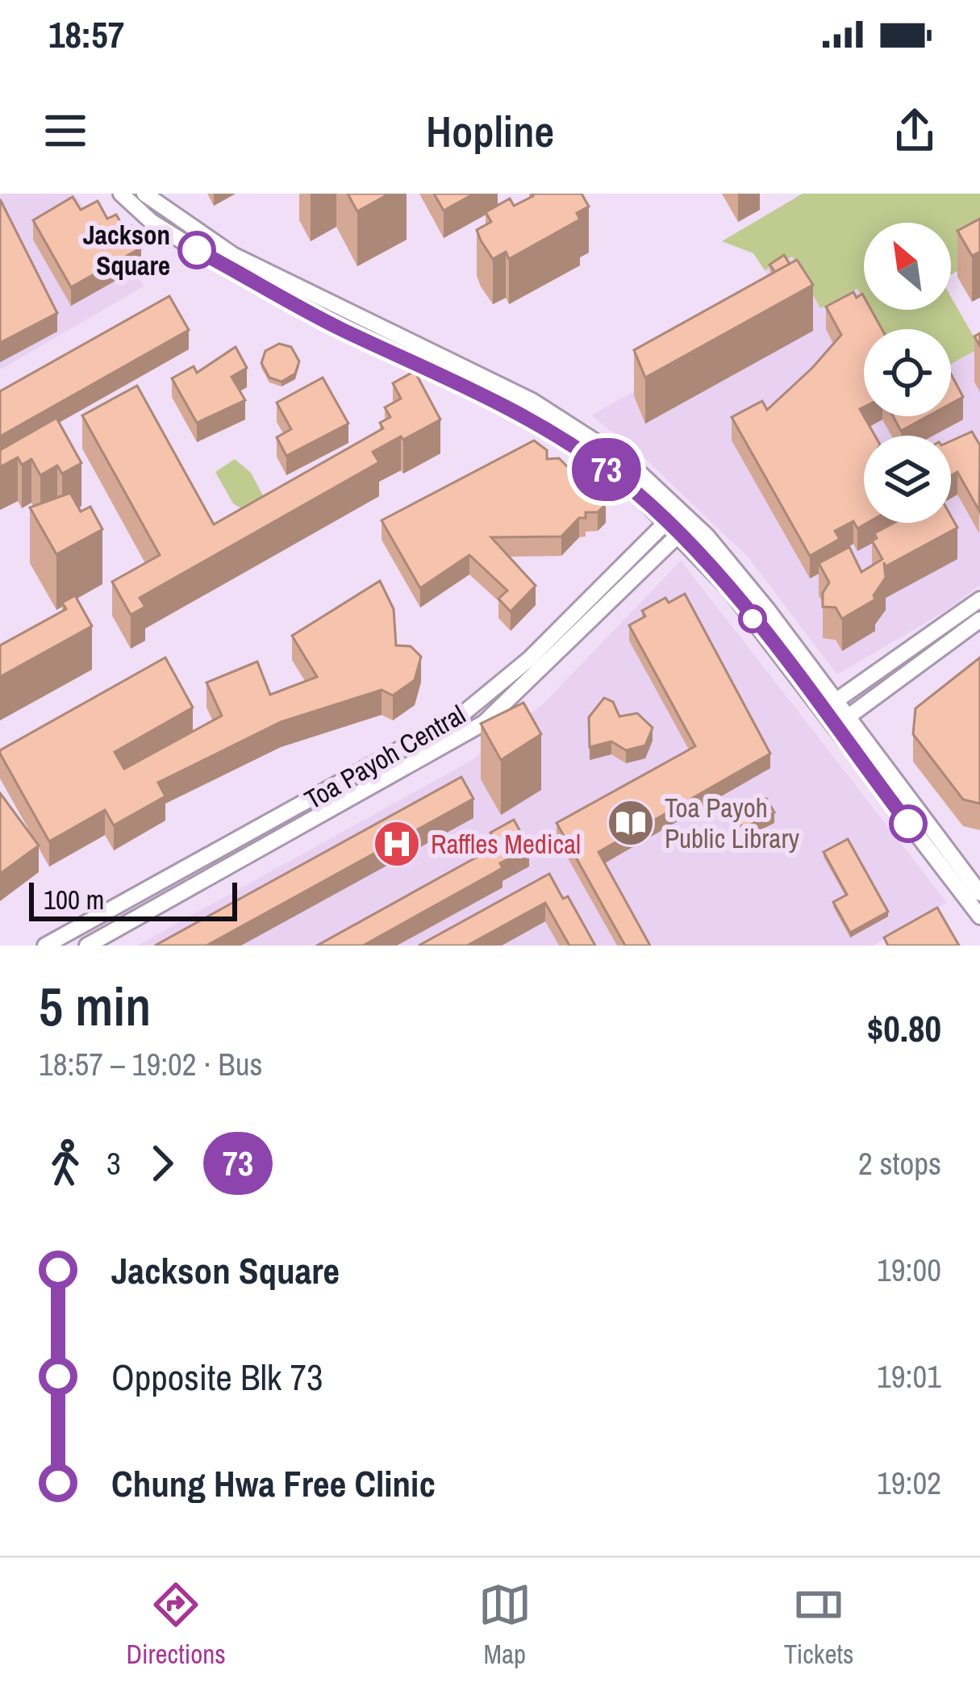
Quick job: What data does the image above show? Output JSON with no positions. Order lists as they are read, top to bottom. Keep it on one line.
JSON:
{"streets":{"street":["Toa Payoh Central"]},"places":{"other":["Jackson Square"],"library":["Toa Payoh Public Library"],"hospital":["Raffles Medical"]},"lines":["bus line 73"],"scale_bar":"100 m","north":"top left","page":{"status":"18:57","header":"Hopline","on_map":"73","scale":"100 m","heading":["5 min","18:57 – 19:02 · Bus","$0.80"],"legs":["3","73","2 stops"],"list":[{"name":"Jackson Square","value":"19:00"},{"name":"Opposite Blk 73","value":"19:01"},{"name":"Chung Hwa Free Clinic","value":"19:02"}],"tabs":["Directions","Map","Tickets"]}}
